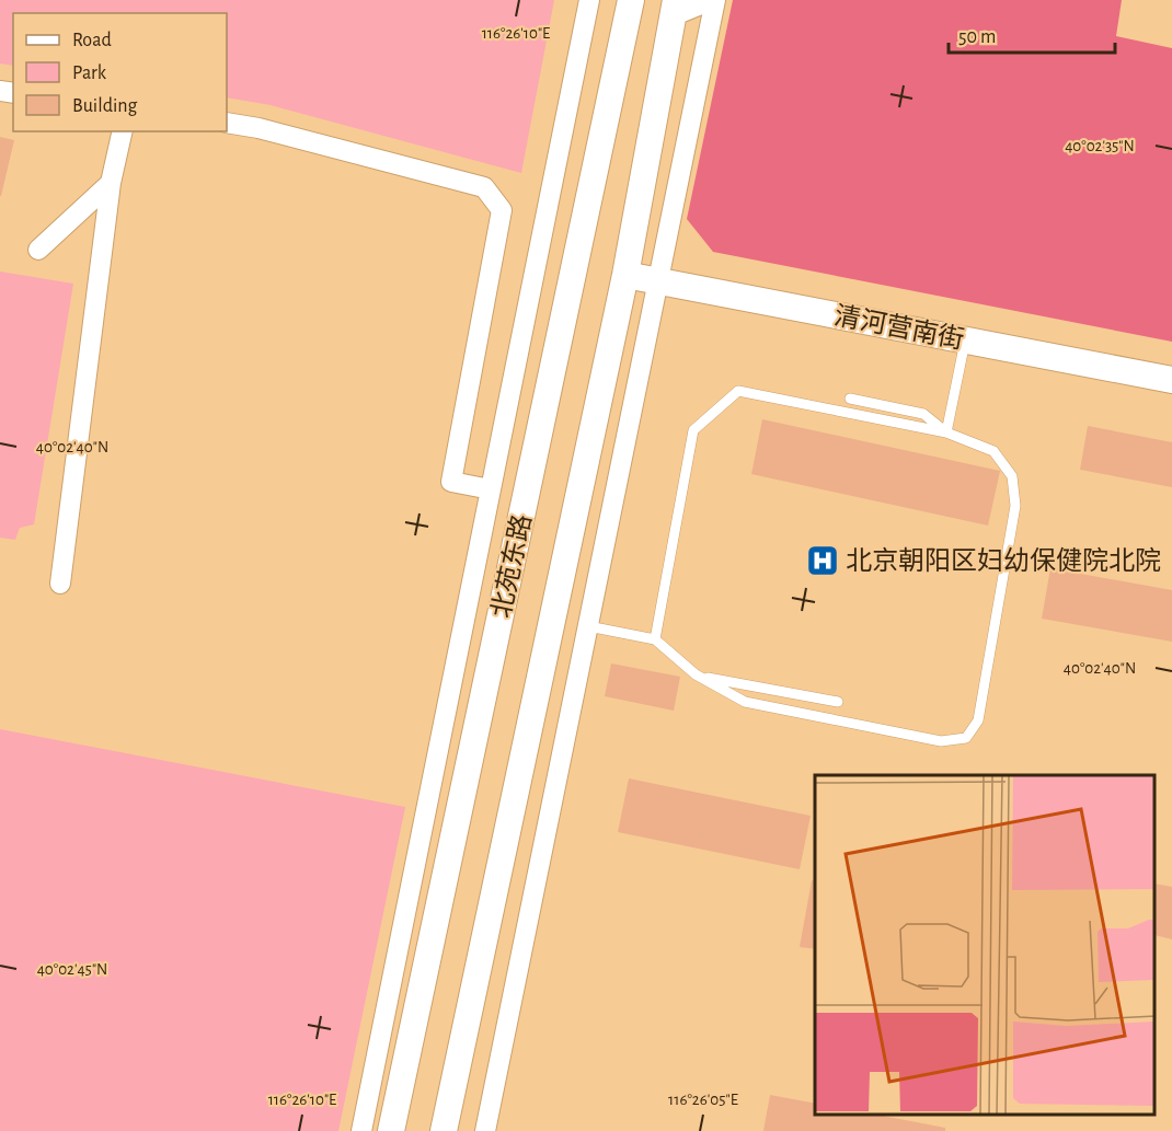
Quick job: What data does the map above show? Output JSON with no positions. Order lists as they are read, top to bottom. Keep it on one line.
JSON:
{"streets":{"main road":["清河营南街","北苑东路"]},"crossings":[["清河营南街","北苑东路"]],"places":{"hospital":["北京朝阳区妇幼保健院北院"]},"legend":["Road","Park","Building"],"scale_bar":"50 m","coordinates":["116°26'10\"E","40°02'35\"N","40°02'40\"N","40°02'45\"N","116°26'05\"E"]}
